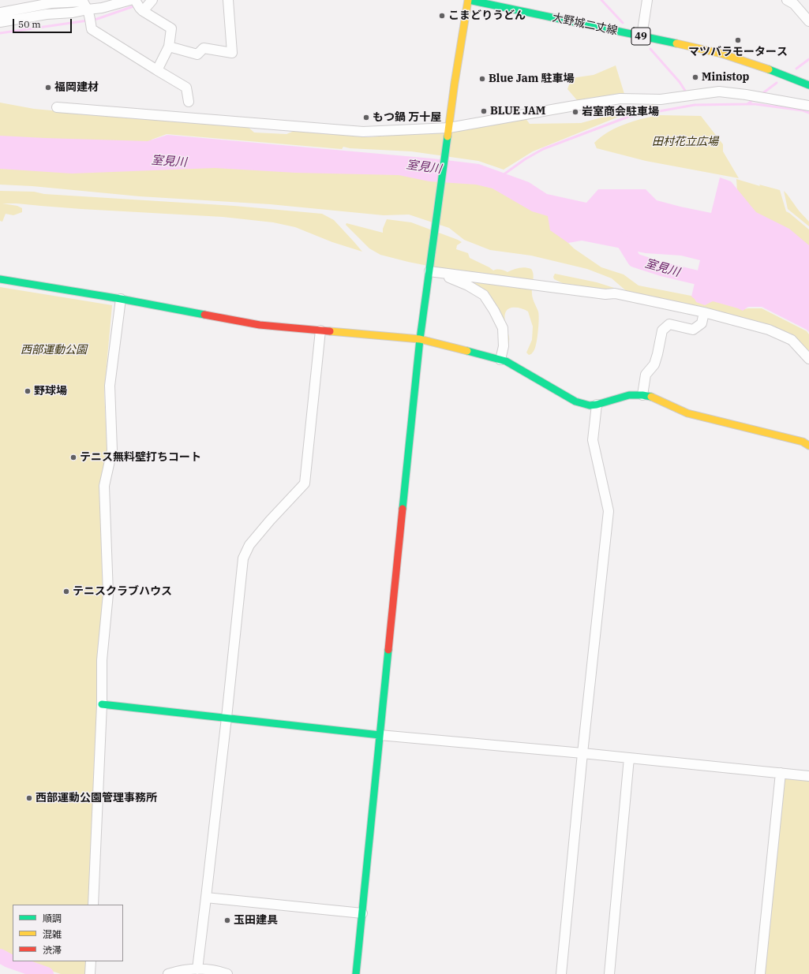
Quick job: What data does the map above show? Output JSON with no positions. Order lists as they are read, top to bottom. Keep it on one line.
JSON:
{"streets":{"street":["大野城二丈線","49"]},"water":["室見川"],"parks":["田村花立広場","西部運動公園"],"places":["こまどりうどん","マツバラモータース","Ministop","Blue Jam 駐車場","福岡建材","BLUE JAM","岩室商会駐車場","もつ鍋 万十屋","野球場","テニス無料壁打ちコート","テニスクラブハウス","西部運動公園管理事務所","玉田建具"],"legend":["順調","混雑","渋滞"],"scale_bar":"50 m"}
